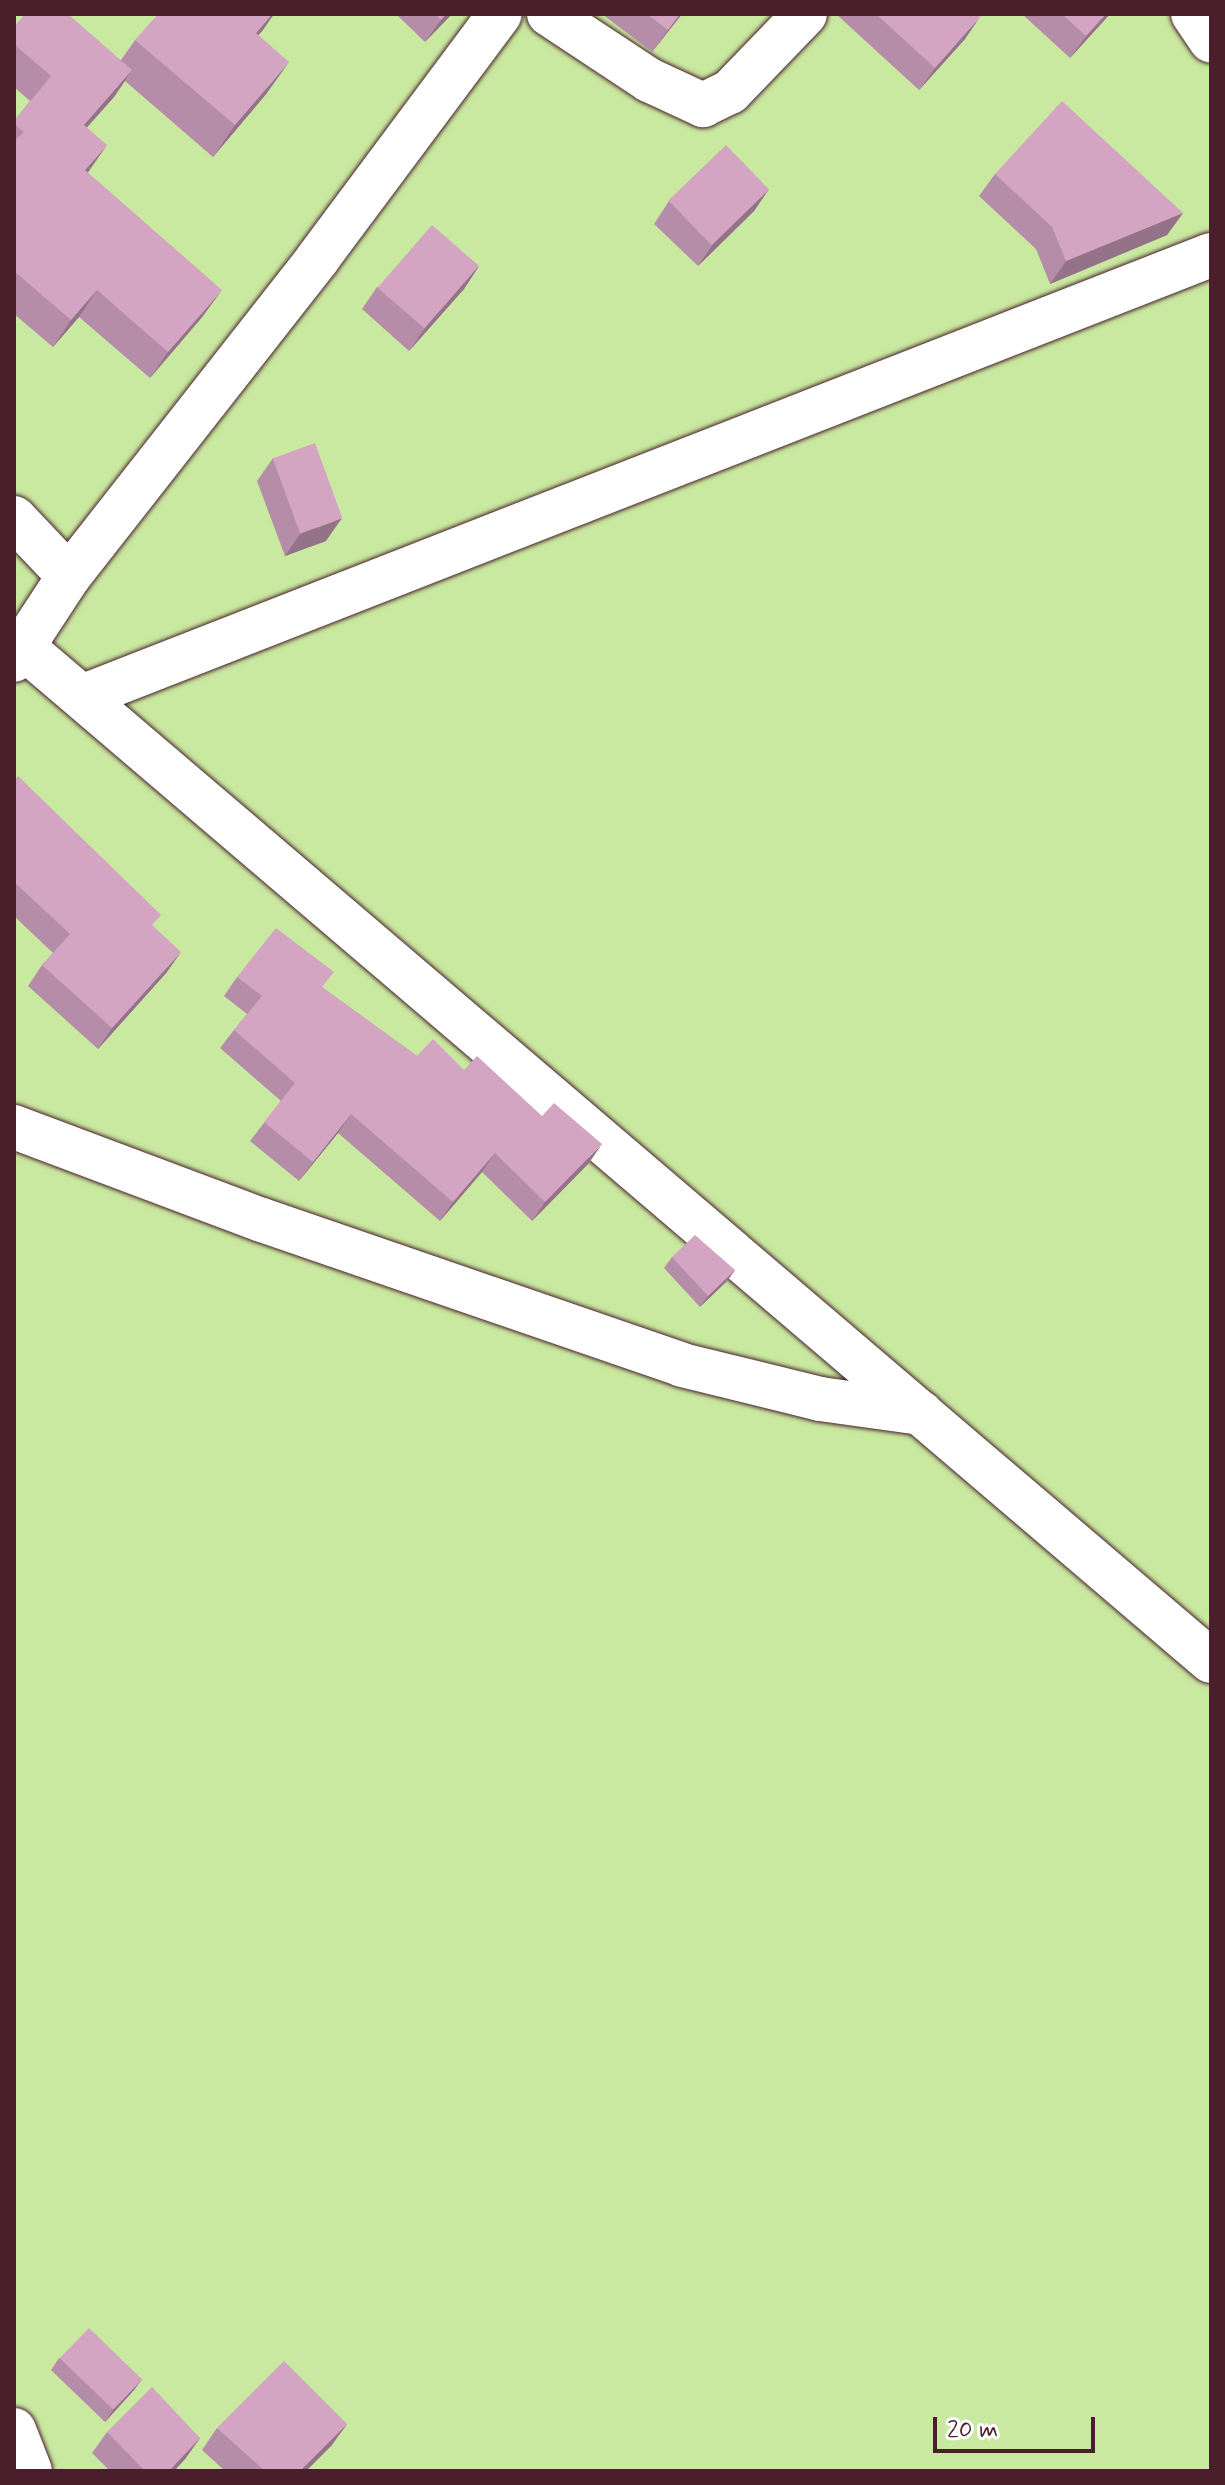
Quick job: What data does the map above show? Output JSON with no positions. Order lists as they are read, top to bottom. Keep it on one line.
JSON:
{"scale_bar":"20 m"}
